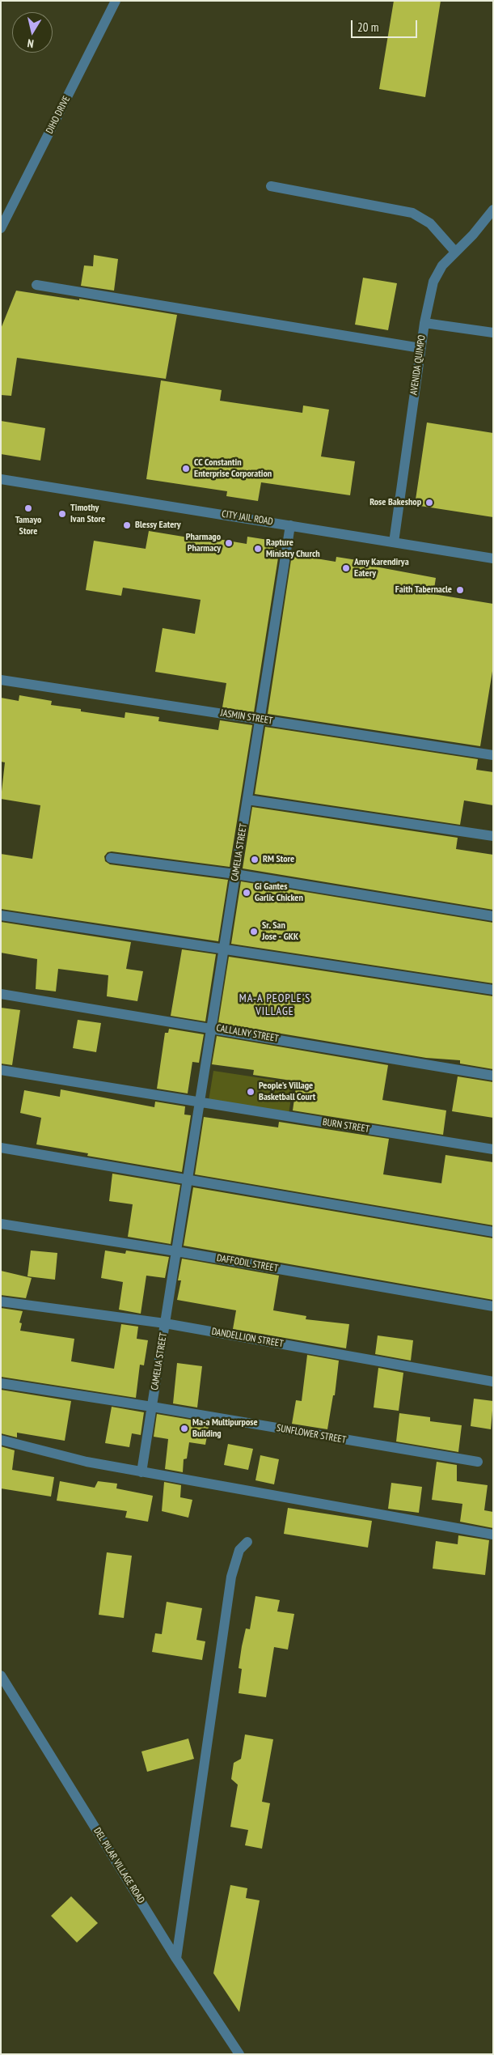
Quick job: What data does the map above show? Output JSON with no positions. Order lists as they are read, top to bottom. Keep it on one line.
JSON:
{"streets":{"street":["DIHO DRIVE","AVENIDA QUIMPO","CITY JAIL ROAD","JASMIN STREET","CAMELIA STREET","CALLALNY STREET","BURN STREET","DAFFODIL STREET","DANDELLION STREET","SUNFLOWER STREET","DEL PILAR VILLAGE ROAD"]},"crossings":[["AVENIDA QUIMPO","CITY JAIL ROAD"],["CITY JAIL ROAD","CAMELIA STREET"],["JASMIN STREET","CAMELIA STREET"],["CAMELIA STREET","CALLALNY STREET"],["CAMELIA STREET","BURN STREET"],["CAMELIA STREET","DAFFODIL STREET"],["CAMELIA STREET","DANDELLION STREET"],["CAMELIA STREET","SUNFLOWER STREET"]],"districts":["MA-A PEOPLE'S VILLAGE"],"places":["CC Constantin Enterprise Corporation","Rose Bakeshop","Tamayo Store","Timothy Ivan Store","Blessy Eatery","Pharmago Pharmacy","Rapture Ministry Church","Amy Karendirya Eatery","Faith Tabernacle","RM Store","Gi Gantes Garlic Chicken","Sr. San Jose - GKK","People's Village Basketball Court","Ma-a Multipurpose Building"],"scale_bar":"20 m","north":"bottom"}
